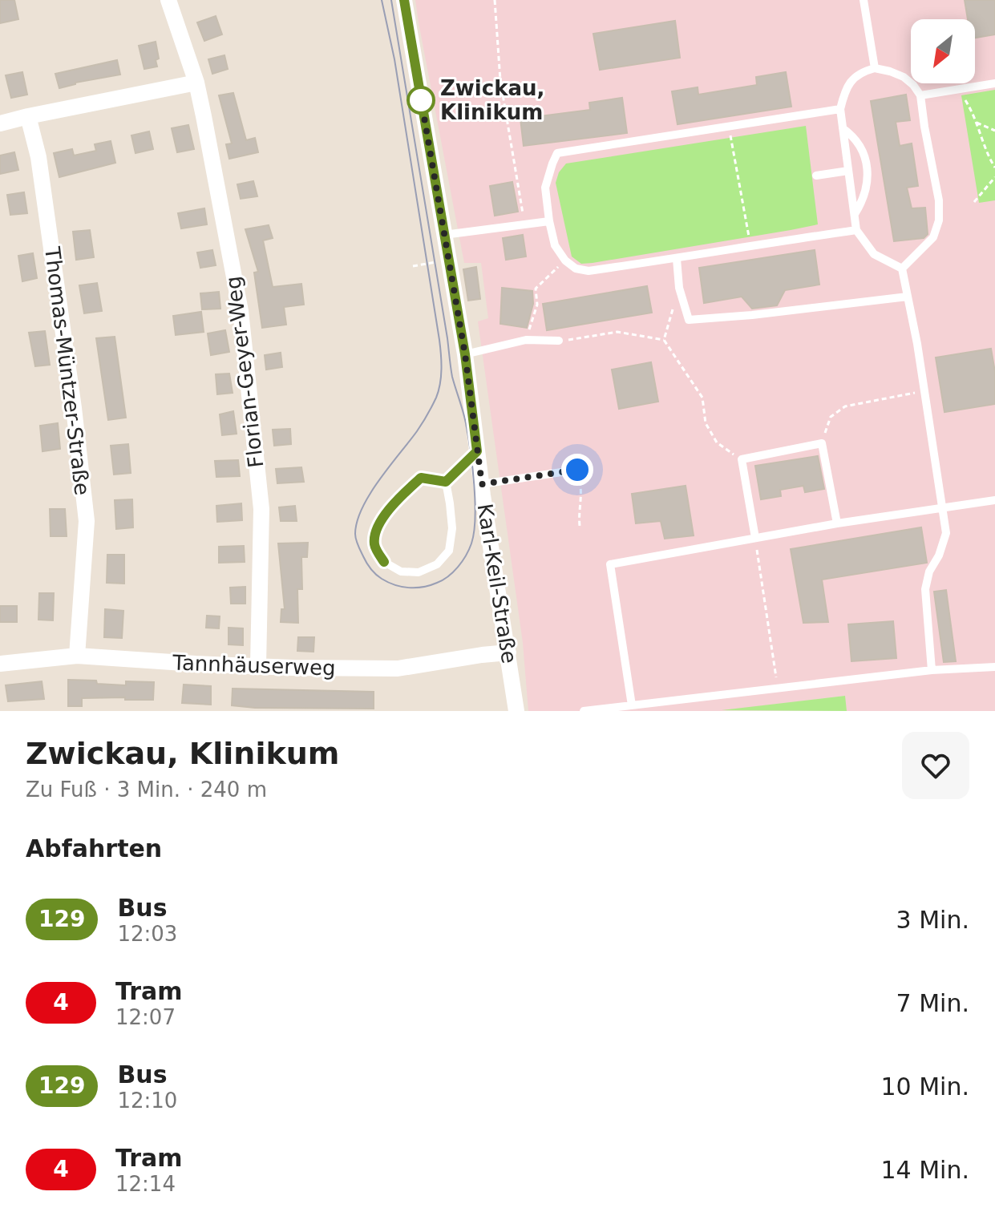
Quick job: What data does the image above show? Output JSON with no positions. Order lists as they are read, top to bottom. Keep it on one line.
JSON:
{"streets":{"street":["Thomas-Müntzer-Straße","Florian-Geyer-Weg","Karl-Keil-Straße","Tannhäuserweg"]},"crossings":[["Thomas-Müntzer-Straße","Tannhäuserweg"],["Florian-Geyer-Weg","Tannhäuserweg"],["Karl-Keil-Straße","Tannhäuserweg"]],"places":["Zwickau, Klinikum"],"lines":["bus line 129"],"north":"bottom left","page":{"heading":[["Zwickau, Klinikum","Zu Fuß · 3 Min. · 240 m"],"Abfahrten"],"list":[{"mark":"129","name":"Bus","note":"12:03","value":"3 Min."},{"mark":"4","name":"Tram","note":"12:07","value":"7 Min."},{"mark":"129","name":"Bus","note":"12:10","value":"10 Min."},{"mark":"4","name":"Tram","note":"12:14","value":"14 Min."}]}}
